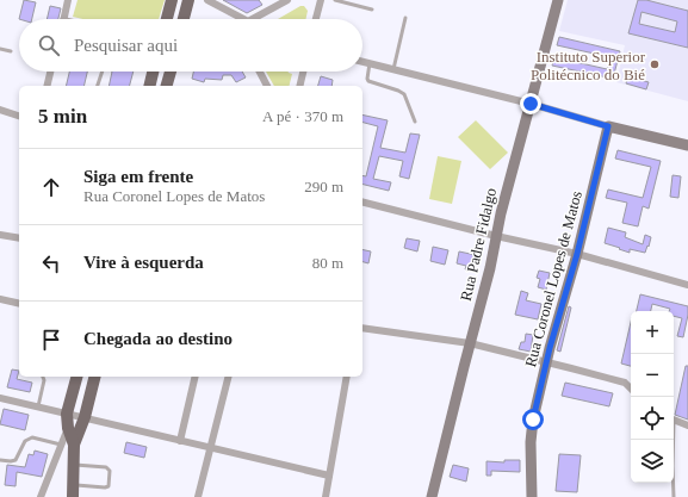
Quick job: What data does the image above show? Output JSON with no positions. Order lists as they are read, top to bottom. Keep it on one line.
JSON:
{"streets":{"street":["Rua Padre Fidalgo","Rua Coronel Lopes de Matos"]},"places":["Instituto Superior Politécnico do Bié"],"page":{"search":"Pesquisar aqui","heading":["5 min","A pé · 370 m"],"list":[["Siga em frente","Rua Coronel Lopes de Matos","290 m"],["Vire à esquerda","80 m"],"Chegada ao destino"],"map_buttons":["+","−"]}}
